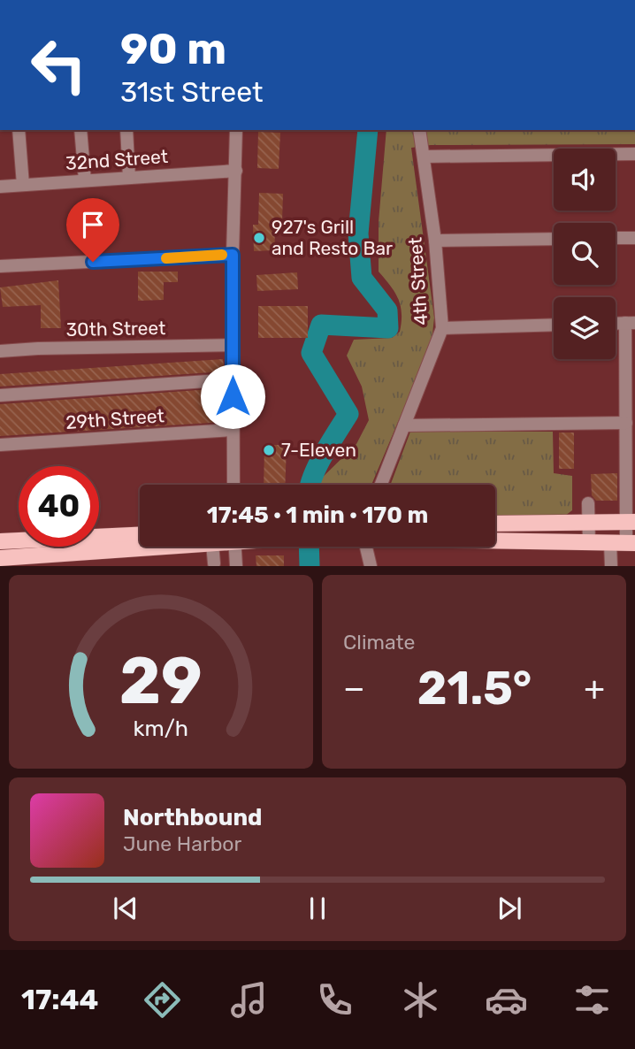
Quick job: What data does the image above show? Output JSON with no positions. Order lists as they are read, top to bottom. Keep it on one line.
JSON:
{"streets":{"street":["32nd Street","4th Street","30th Street","29th Street"]},"places":["927's Grill and Resto Bar","7-Eleven"],"page":{"turn":["90 m","31st Street"],"limit":"40","trip":"17:45 · 1 min · 170 m","tile":"Climate","heat":["−","21.5°","+"],"song":["Northbound","June Harbor"],"tabs":"17:44","gauge":["29","km/h"]}}
